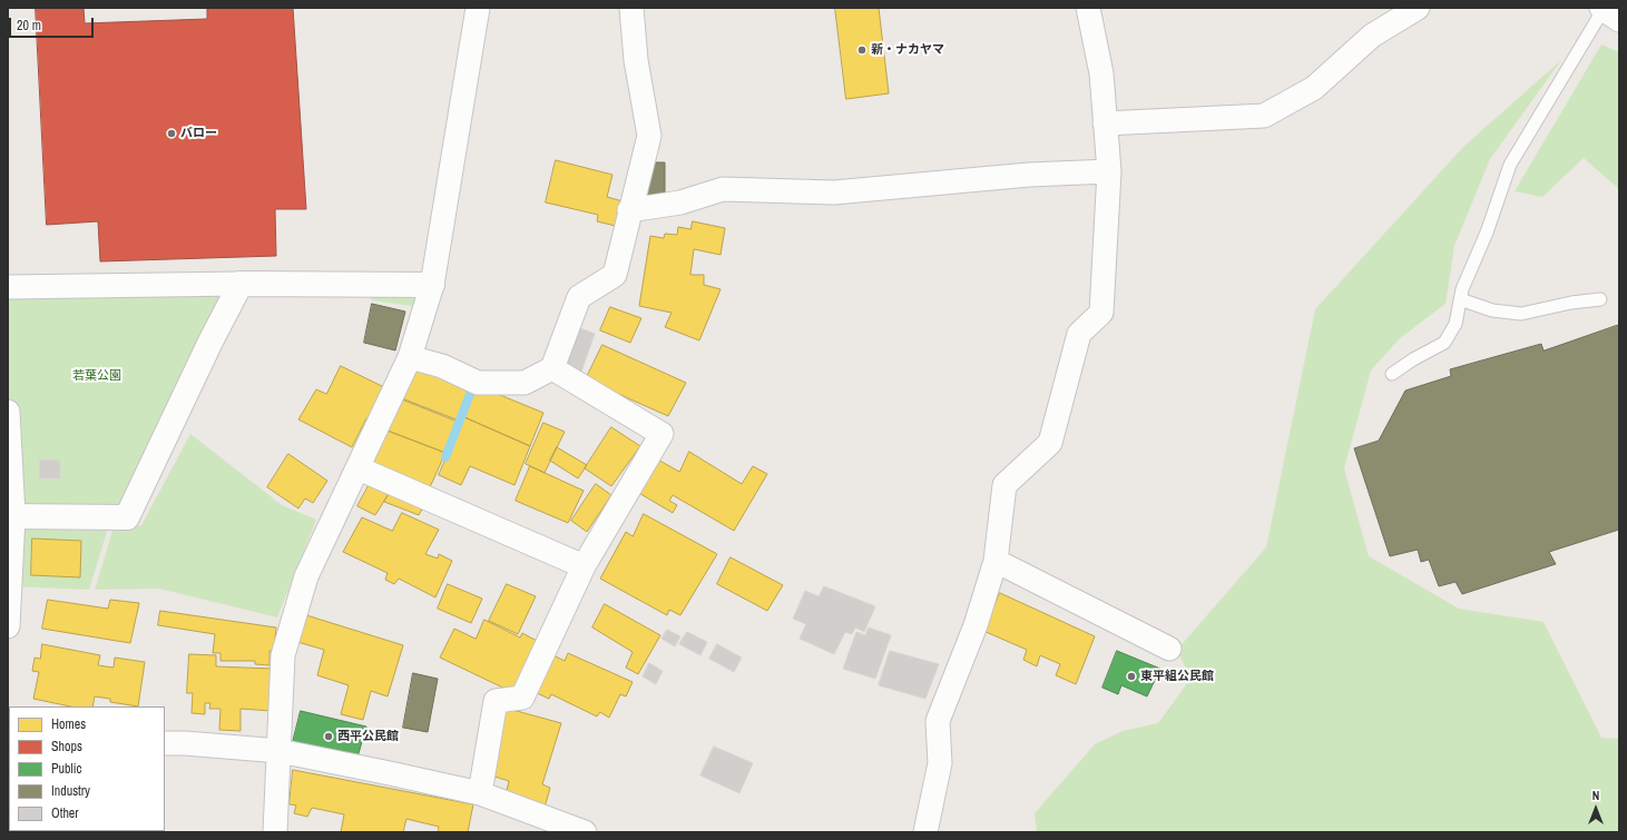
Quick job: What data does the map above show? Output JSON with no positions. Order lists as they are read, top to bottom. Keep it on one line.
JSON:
{"parks":["若葉公園"],"places":["新・ナカヤマ","バロー","東平組公民館","西平公民館"],"legend":["Homes","Shops","Public","Industry","Other"],"scale_bar":"20 m","north":"top"}
